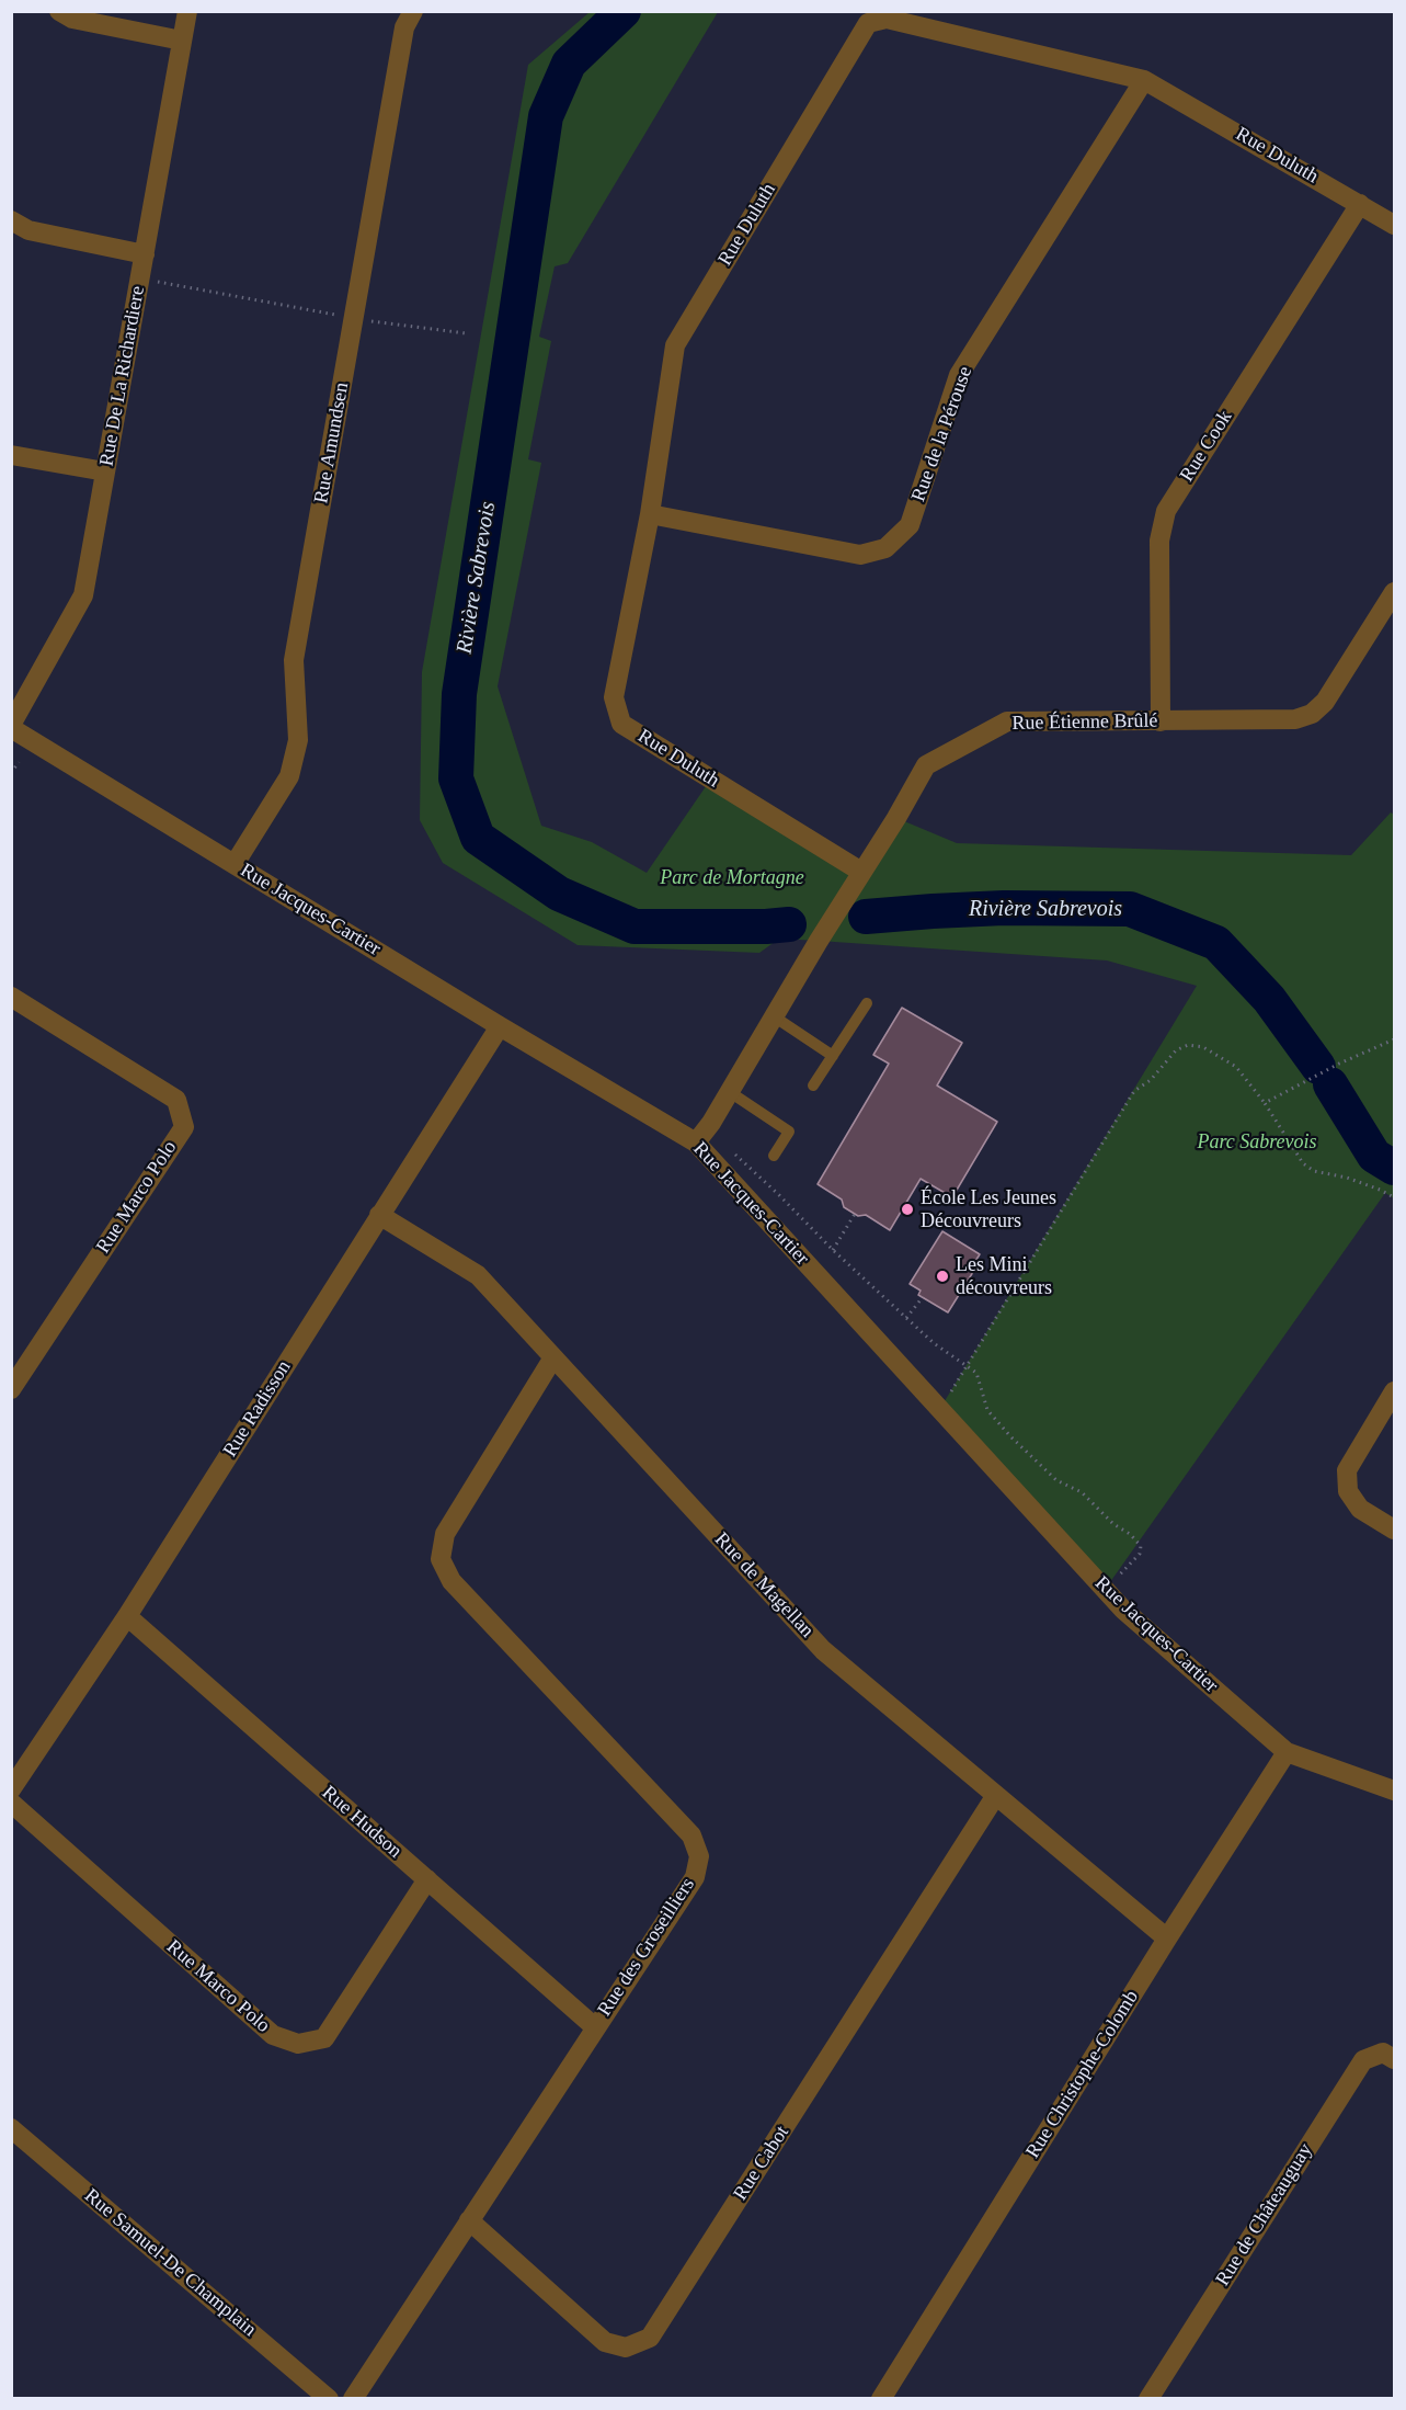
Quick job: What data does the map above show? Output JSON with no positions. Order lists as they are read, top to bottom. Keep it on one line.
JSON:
{"streets":{"street":["Rue Duluth","Rue De La Richardiere","Rue de la Pérouse","Rue Amundsen","Rue Cook","Rue Étienne Brûlé","Rue Jacques-Cartier","Rue Marco Polo","Rue Radisson","Rue de Magellan","Rue Hudson","Rue des Groseilliers","Rue Christophe-Colomb","Rue Cabot","Rue de Châteauguay","Rue Samuel-De Champlain"]},"crossings":[["Rue Duluth","Rue de la Pérouse"],["Rue Duluth","Rue Cook"],["Rue Duluth","Rue Étienne Brûlé"],["Rue De La Richardiere","Rue Jacques-Cartier"],["Rue Amundsen","Rue Jacques-Cartier"],["Rue Cook","Rue Étienne Brûlé"],["Rue Étienne Brûlé","Rue Jacques-Cartier"],["Rue Jacques-Cartier","Rue Radisson"],["Rue Jacques-Cartier","Rue Christophe-Colomb"],["Rue Marco Polo","Rue Hudson"],["Rue Radisson","Rue de Magellan"],["Rue Radisson","Rue Hudson"],["Rue de Magellan","Rue des Groseilliers"],["Rue de Magellan","Rue Christophe-Colomb"],["Rue de Magellan","Rue Cabot"],["Rue Hudson","Rue des Groseilliers"],["Rue des Groseilliers","Rue Cabot"]],"water":["Rivière Sabrevois"],"parks":["Parc de Mortagne","Parc Sabrevois"],"places":["École Les Jeunes Découvreurs","Les Mini découvreurs"]}
